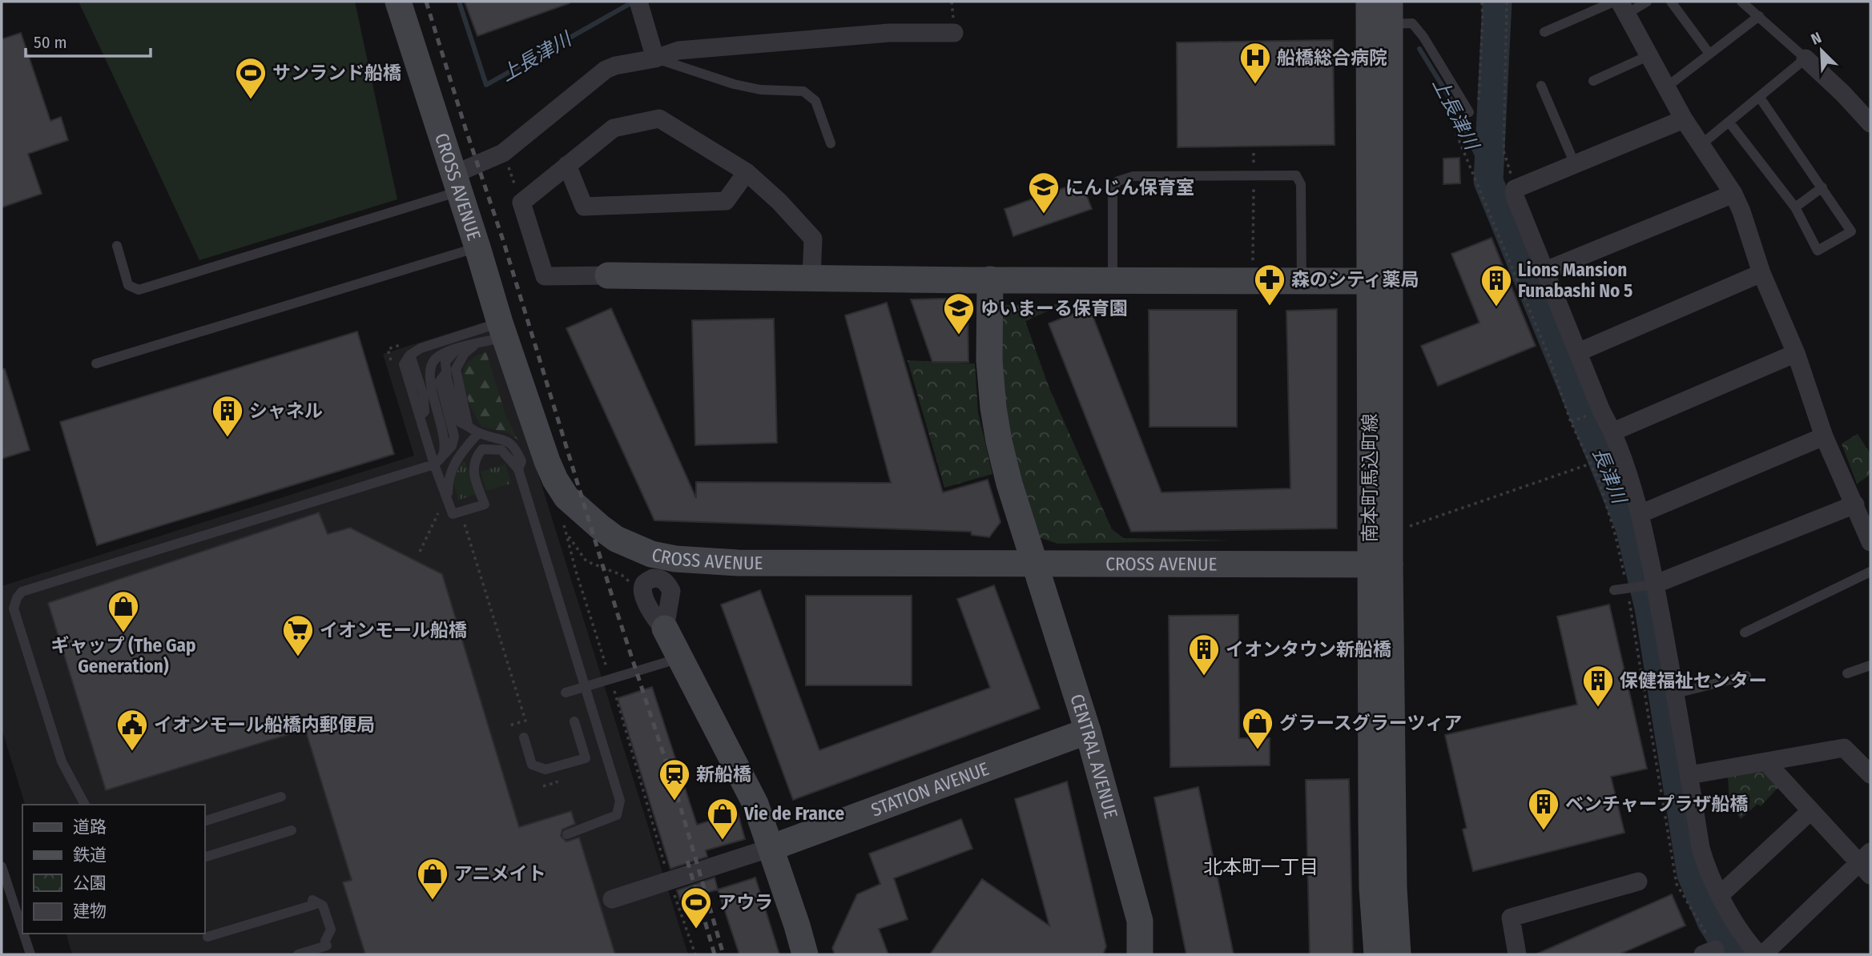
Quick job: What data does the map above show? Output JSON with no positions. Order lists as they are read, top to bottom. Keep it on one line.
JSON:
{"streets":{"street":["CROSS AVENUE","南本町馬込町線","CENTRAL AVENUE","STATION AVENUE"]},"crossings":[["CROSS AVENUE","南本町馬込町線"],["CROSS AVENUE","CENTRAL AVENUE"],["CENTRAL AVENUE","STATION AVENUE"]],"districts":["北本町一丁目"],"water":["上長津川","長津川"],"places":{"hospital":["船橋総合病院"],"sports":["サンランド船橋","アウラ"],"school or university":["にんじん保育室","ゆいまーる保育園"],"pharmacy":["森のシティ薬局"],"building":["Lions Mansion Funabashi No 5","シャネル","イオンタウン新船橋","保健福祉センター","ベンチャープラザ船橋"],"shop":["ギャップ (The Gap Generation)","グラースグラーツィア","Vie de France","アニメイト"],"supermarket":["イオンモール船橋"],"public building":["イオンモール船橋内郵便局"],"station":["新船橋"]},"legend":["道路","鉄道","公園","建物"],"scale_bar":"50 m","north":"top left"}
